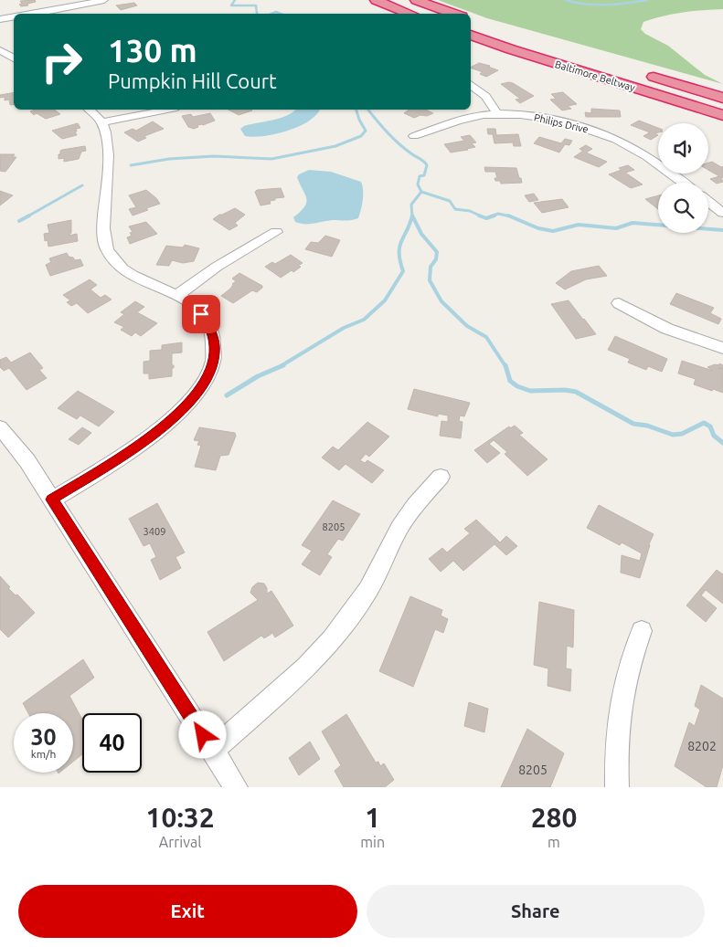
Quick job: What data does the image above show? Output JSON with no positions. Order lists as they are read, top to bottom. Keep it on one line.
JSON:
{"streets":{"highway":["Baltimore Beltway"],"street":["Philips Drive"]},"house_numbers":["8205","3409","8202","8205"],"page":{"turn":["130 m","Pumpkin Hill Court"],"speed":"30 km/h","limit":"40","eta":["10:32","Arrival","1","min","280","m"],"buttons":["Exit","Share"]}}
